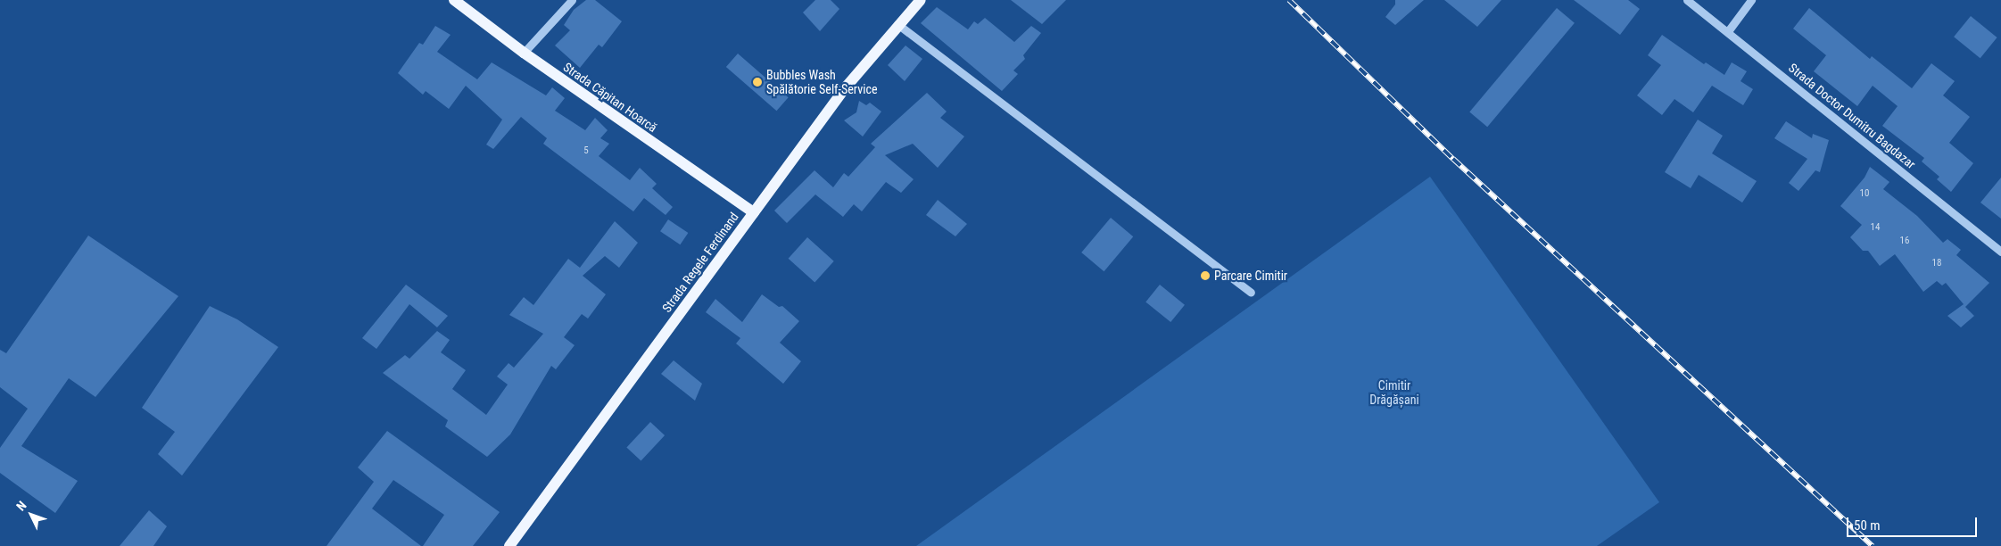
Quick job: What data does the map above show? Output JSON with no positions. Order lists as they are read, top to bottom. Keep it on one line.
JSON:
{"streets":{"main road":["Strada Căpitan Hoarcă","Strada Regele Ferdinand"],"street":["Strada Doctor Dumitru Bagdazar"]},"crossings":[["Strada Căpitan Hoarcă","Strada Regele Ferdinand"]],"parks":["Cimitir Drăgășani"],"places":["Bubbles Wash Spălătorie Self-Service","Parcare Cimitir"],"house_numbers":["5","10","14","16","18"],"scale_bar":"50 m","north":"top left"}
